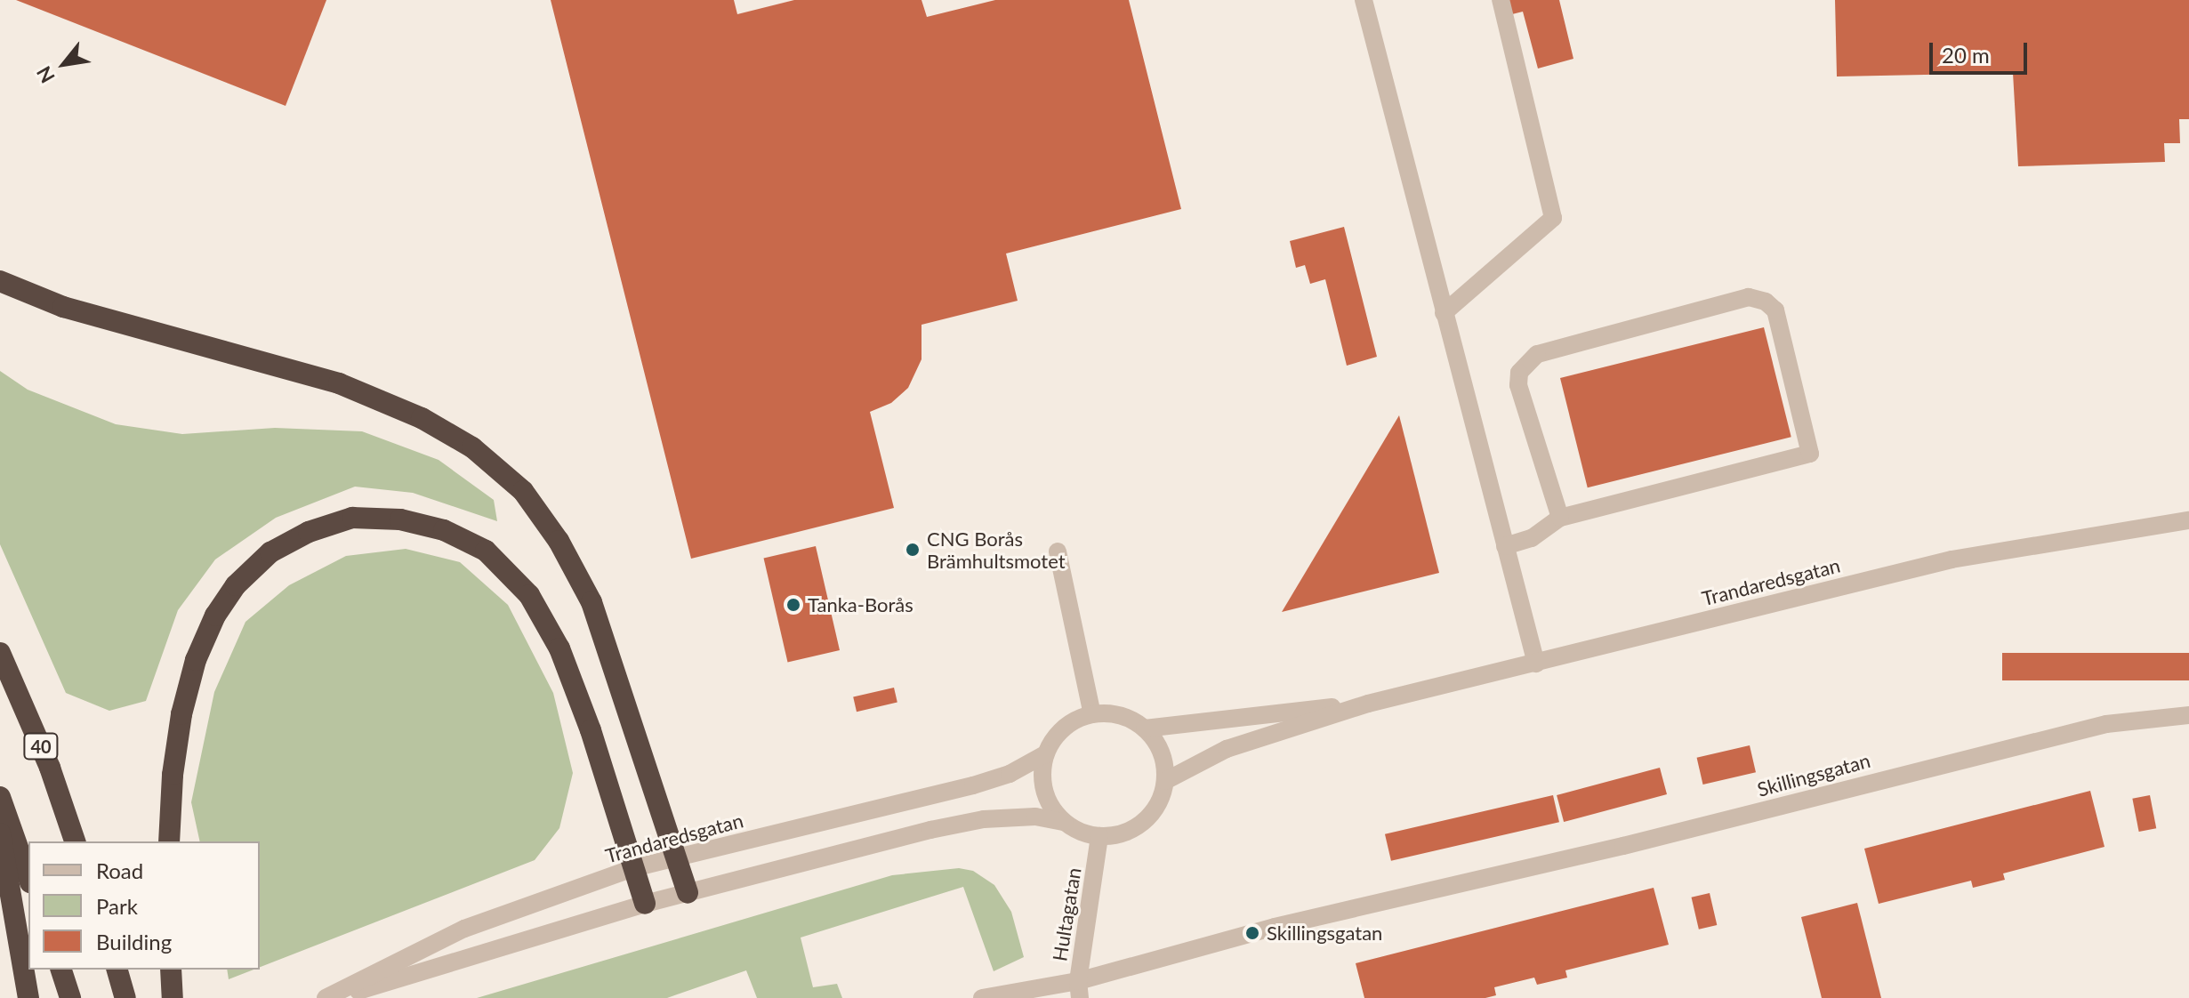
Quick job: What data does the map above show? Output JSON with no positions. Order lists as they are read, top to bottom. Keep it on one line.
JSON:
{"streets":{"highway":["40"],"street":["Trandaredsgatan","Skillingsgatan","Hultagatan"]},"crossings":[["Trandaredsgatan","Hultagatan"],["Skillingsgatan","Hultagatan"]],"places":["CNG Borås Brämhultsmotet","Tanka-Borås","Skillingsgatan"],"legend":["Road","Park","Building"],"scale_bar":"20 m","north":"bottom left"}
